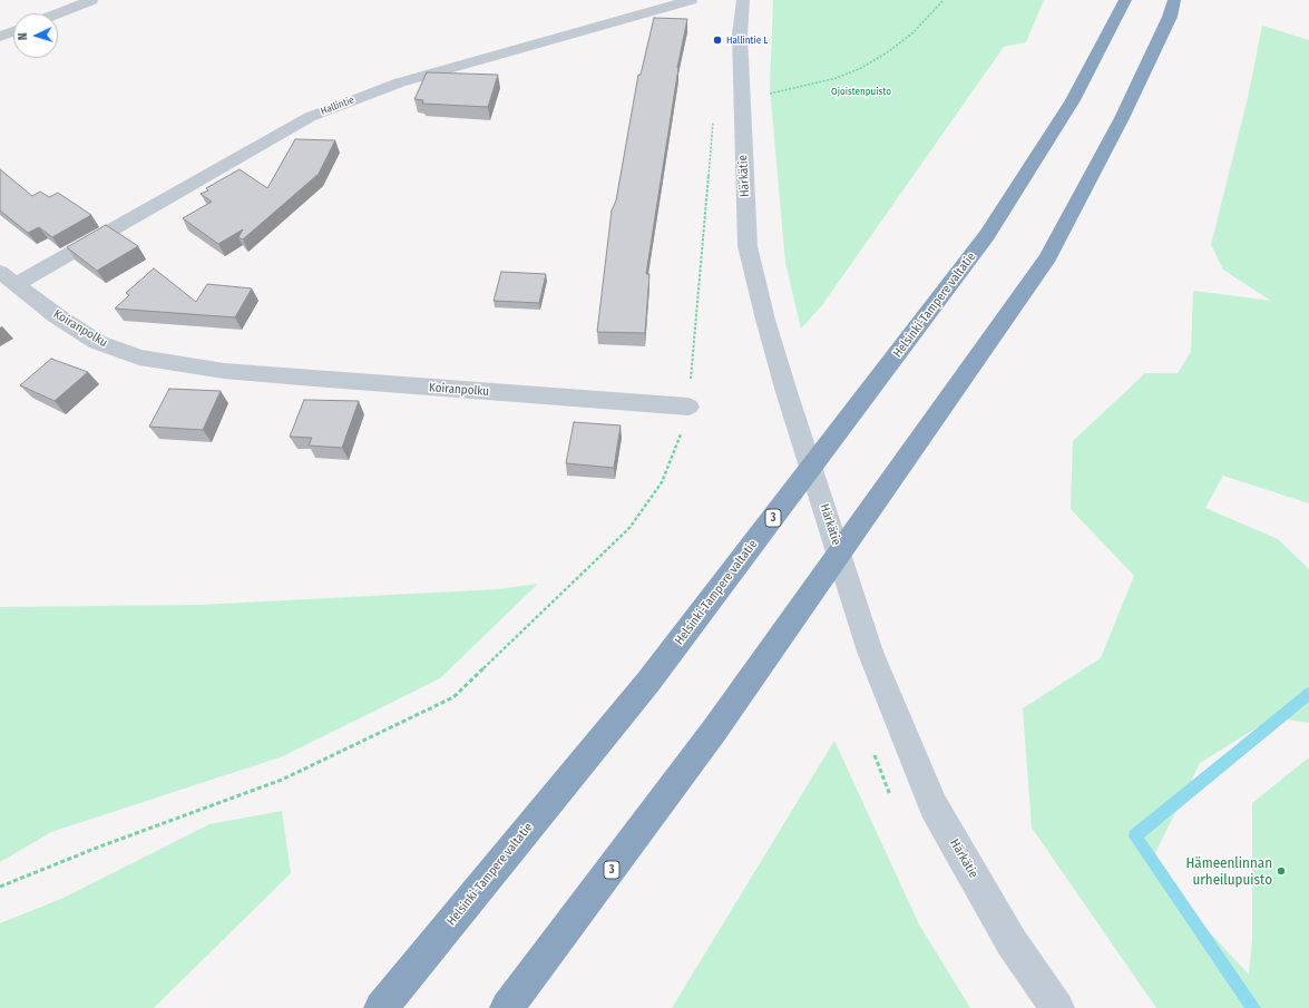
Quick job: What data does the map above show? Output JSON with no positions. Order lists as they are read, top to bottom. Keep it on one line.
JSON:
{"streets":{"highway":["Helsinki-Tampere valtatie","3"],"main road":["Härkätie"],"street":["Hallintie","Koiranpolku"]},"crossings":[["Hallintie","Koiranpolku"]],"parks":["Ojoistenpuisto"],"places":["Hallintie L","Hämeenlinnan urheilupuisto"],"north":"left"}
